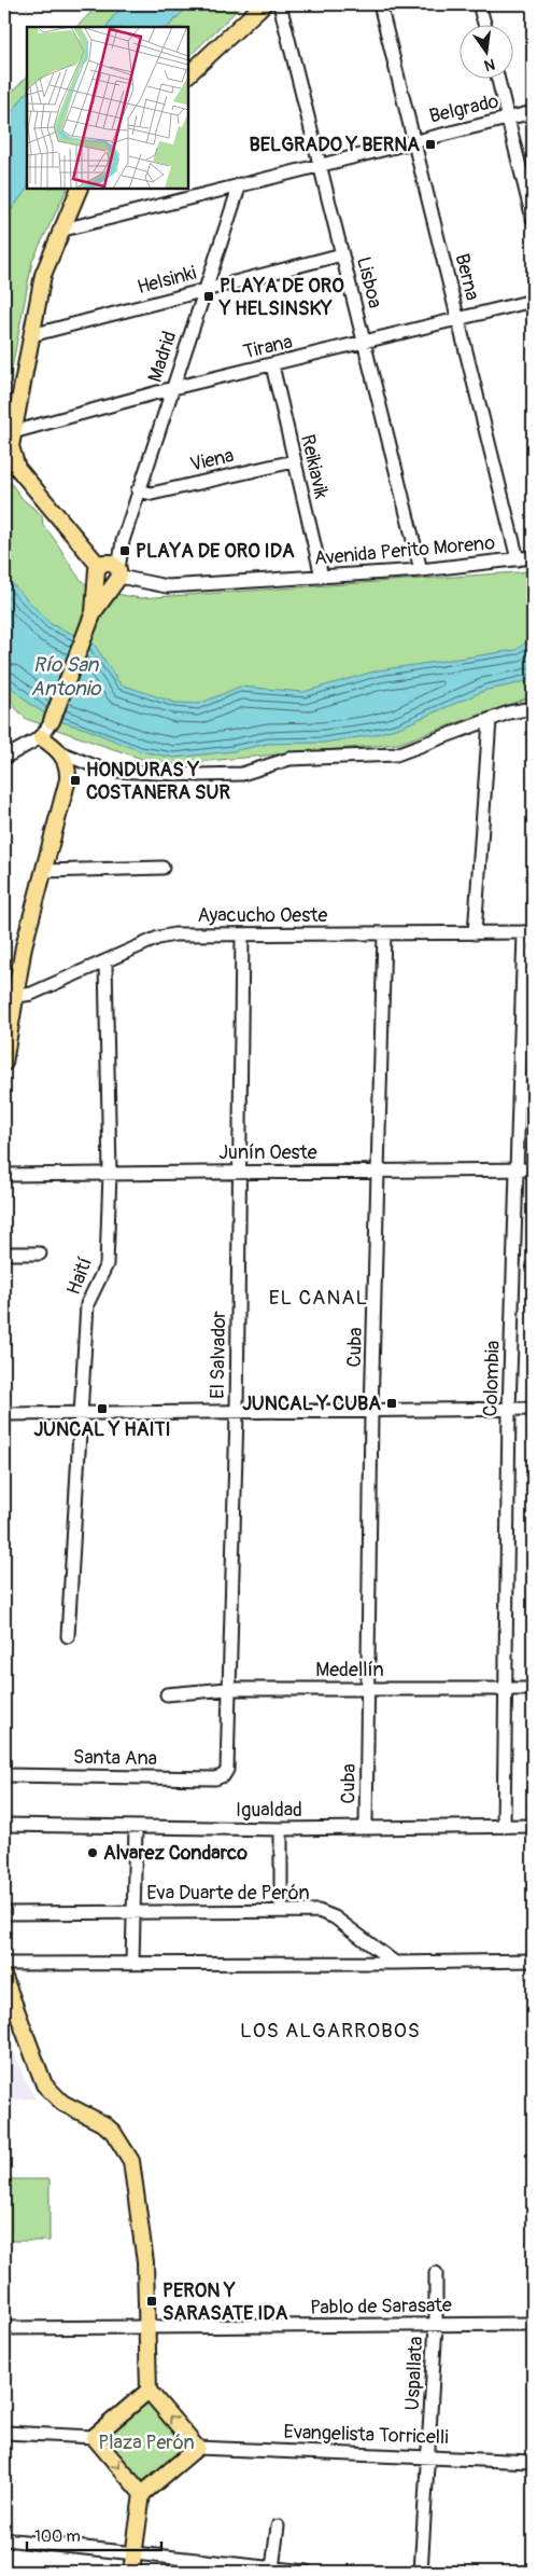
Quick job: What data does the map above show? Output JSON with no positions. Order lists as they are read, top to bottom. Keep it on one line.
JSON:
{"streets":{"main road":["Madrid"],"street":["Belgrado","Berna","Helsinki","Lisboa","Tirana","Viena","Reikiavik","Avenida Perito Moreno","Ayacucho Oeste","Junín Oeste","Haití","Cuba","El Salvador","Colombia","Medellín","Santa Ana","Igualdad","Eva Duarte de Perón","Pablo de Sarasate","Uspallata","Evangelista Torricelli"]},"crossings":[["Belgrado","Berna"],["Belgrado","Lisboa"],["Belgrado","Madrid"],["Berna","Tirana"],["Berna","Avenida Perito Moreno"],["Helsinki","Lisboa"],["Helsinki","Madrid"],["Lisboa","Tirana"],["Lisboa","Avenida Perito Moreno"],["Tirana","Madrid"],["Tirana","Reikiavik"],["Madrid","Viena"],["Madrid","Avenida Perito Moreno"],["Viena","Reikiavik"],["Reikiavik","Avenida Perito Moreno"],["Ayacucho Oeste","Haití"],["Ayacucho Oeste","Cuba"],["Ayacucho Oeste","El Salvador"],["Ayacucho Oeste","Colombia"],["Junín Oeste","Haití"],["Junín Oeste","Cuba"],["Junín Oeste","El Salvador"],["Junín Oeste","Colombia"],["Cuba","Medellín"],["Cuba","Igualdad"],["El Salvador","Medellín"],["El Salvador","Santa Ana"],["Colombia","Medellín"],["Colombia","Igualdad"],["Pablo de Sarasate","Uspallata"],["Uspallata","Evangelista Torricelli"]],"districts":["EL CANAL","LOS ALGARROBOS"],"water":["Río San Antonio"],"parks":["Plaza Perón"],"places":{"transit":["BELGRADO Y BERNA","PLAYA DE ORO Y HELSINSKY","PLAYA DE ORO IDA","HONDURAS Y COSTANERA SUR","JUNCAL Y CUBA","JUNCAL Y HAITI","PERON Y SARASATE IDA"],"other":["Alvarez Condarco"]},"scale_bar":"100 m","north":"bottom"}
